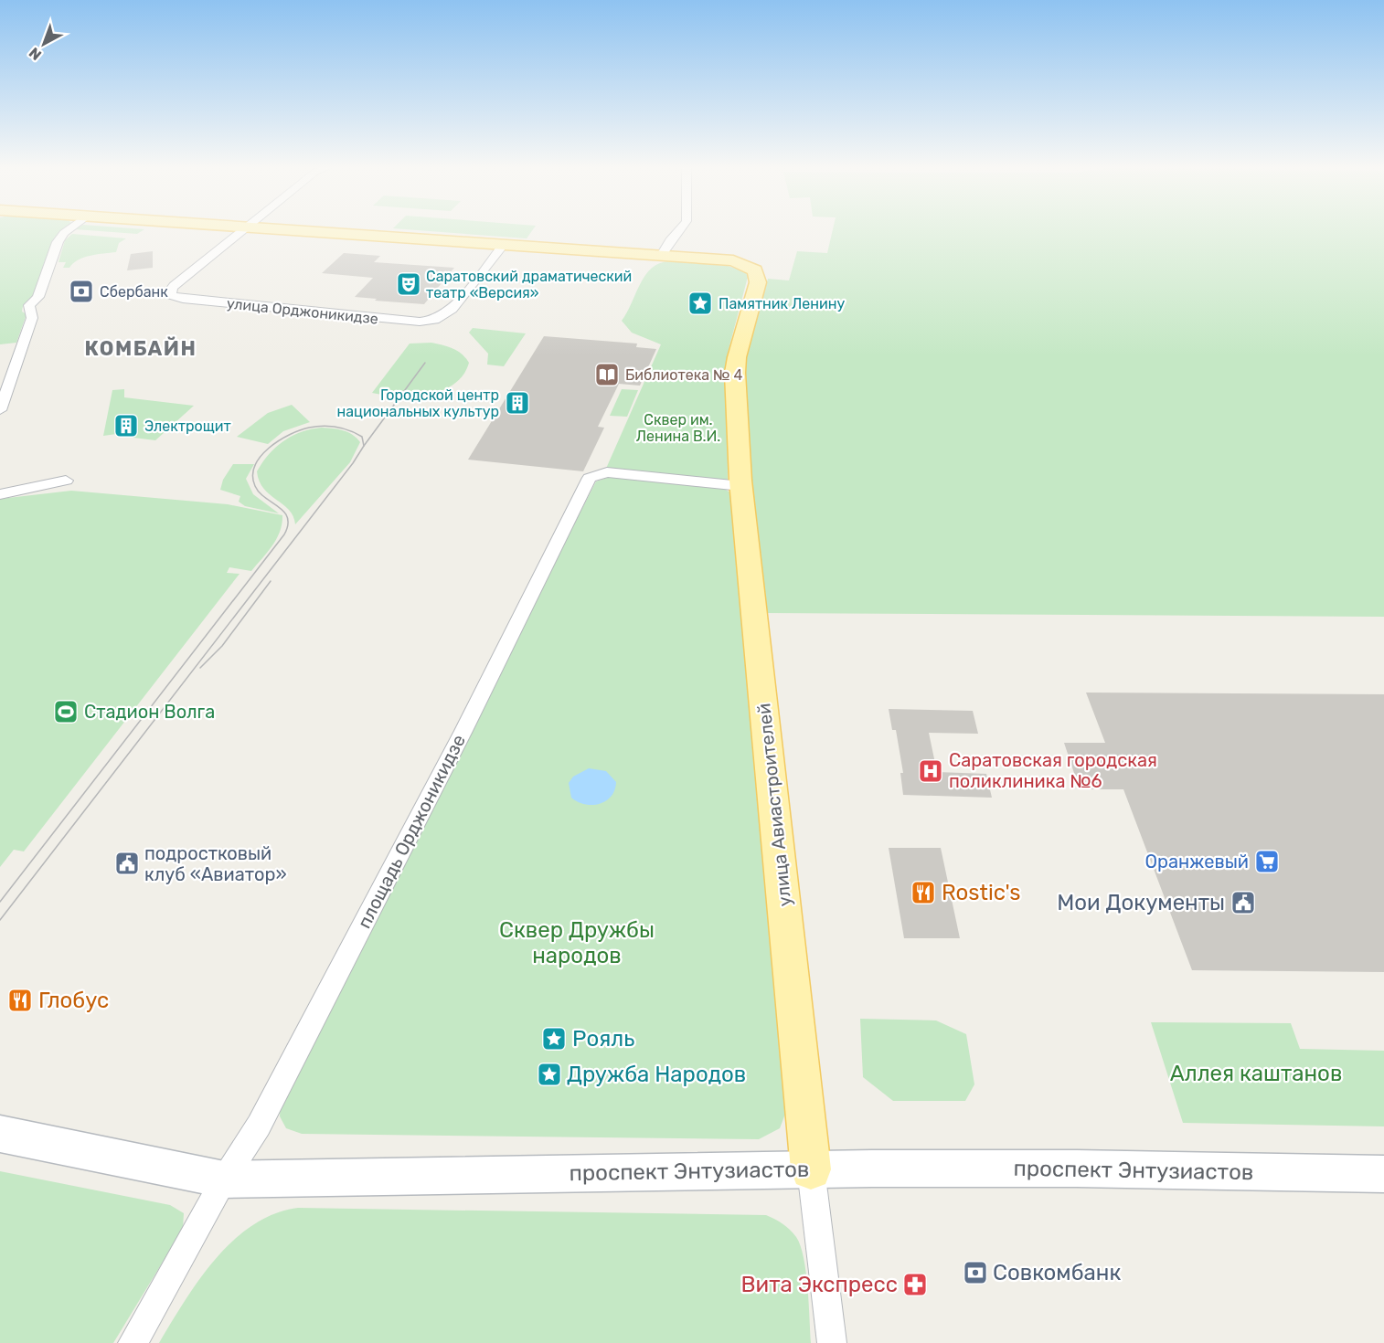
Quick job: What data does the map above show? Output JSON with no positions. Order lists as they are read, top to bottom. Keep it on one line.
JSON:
{"streets":{"main road":["улица Авиастроителей","проспект Энтузиастов"],"street":["улица Орджоникидзе","площадь Орджоникидзе"]},"crossings":[["улица Авиастроителей","площадь Орджоникидзе"],["улица Авиастроителей","проспект Энтузиастов"],["площадь Орджоникидзе","проспект Энтузиастов"]],"districts":["КОМБАЙН"],"parks":["Сквер им. Ленина В.И.","Сквер Дружбы народов","Аллея каштанов"],"places":{"theatre":["Саратовский драматический театр «Версия»"],"bank":["Сбербанк","Совкомбанк"],"place":["Памятник Ленину","Рояль","Дружба Народов"],"library":["Библиотека № 4"],"building":["Городской центр национальных культур","Электрощит"],"sports":["Стадион Волга"],"hospital":["Саратовская городская поликлиника №6"],"supermarket":["Оранжевый"],"public building":["подростковый клуб «Авиатор»","Мои Документы"],"restaurant":["Rostic's","Глобус"],"pharmacy":["Вита Экспресс"]},"north":"bottom left"}
